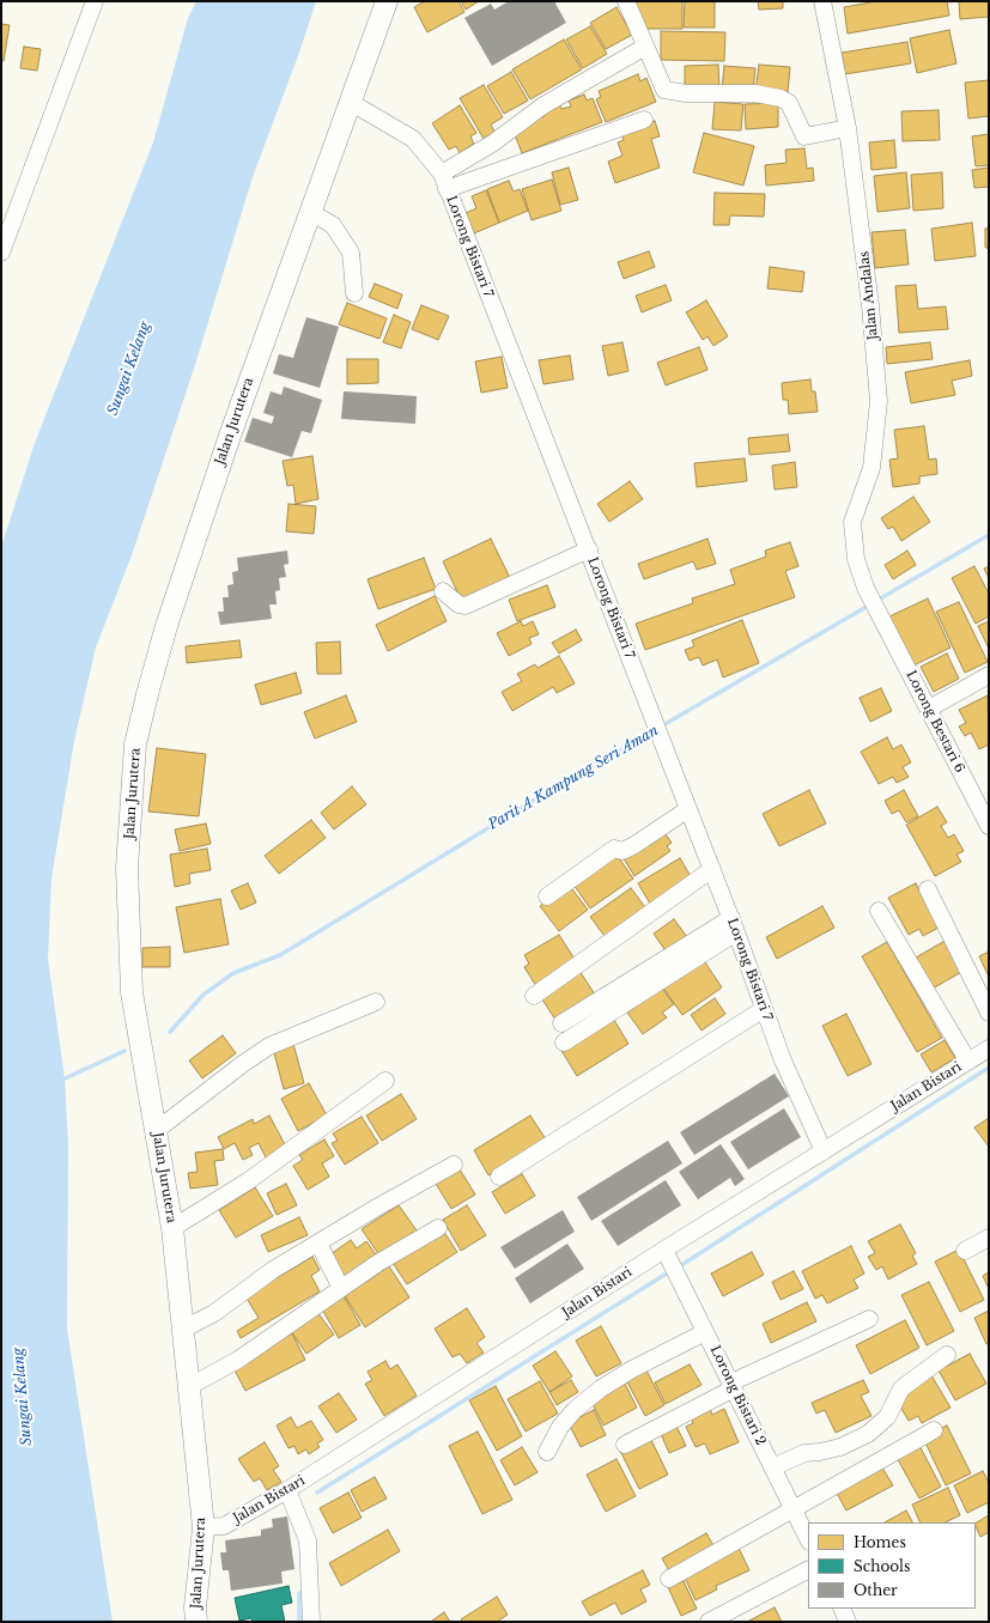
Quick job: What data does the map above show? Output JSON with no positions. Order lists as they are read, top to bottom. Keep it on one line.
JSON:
{"streets":{"street":["Lorong Bistari 7","Jalan Andalas","Jalan Jurutera","Lorong Bestari 6","Jalan Bistari","Lorong Bistari 2"]},"crossings":[["Lorong Bistari 7","Jalan Jurutera"],["Lorong Bistari 7","Jalan Bistari"],["Jalan Andalas","Lorong Bestari 6"],["Jalan Jurutera","Jalan Bistari"],["Jalan Bistari","Lorong Bistari 2"]],"water":["Sungai Kelang","Parit A Kampung Seri Aman"],"legend":["Homes","Schools","Other"]}
